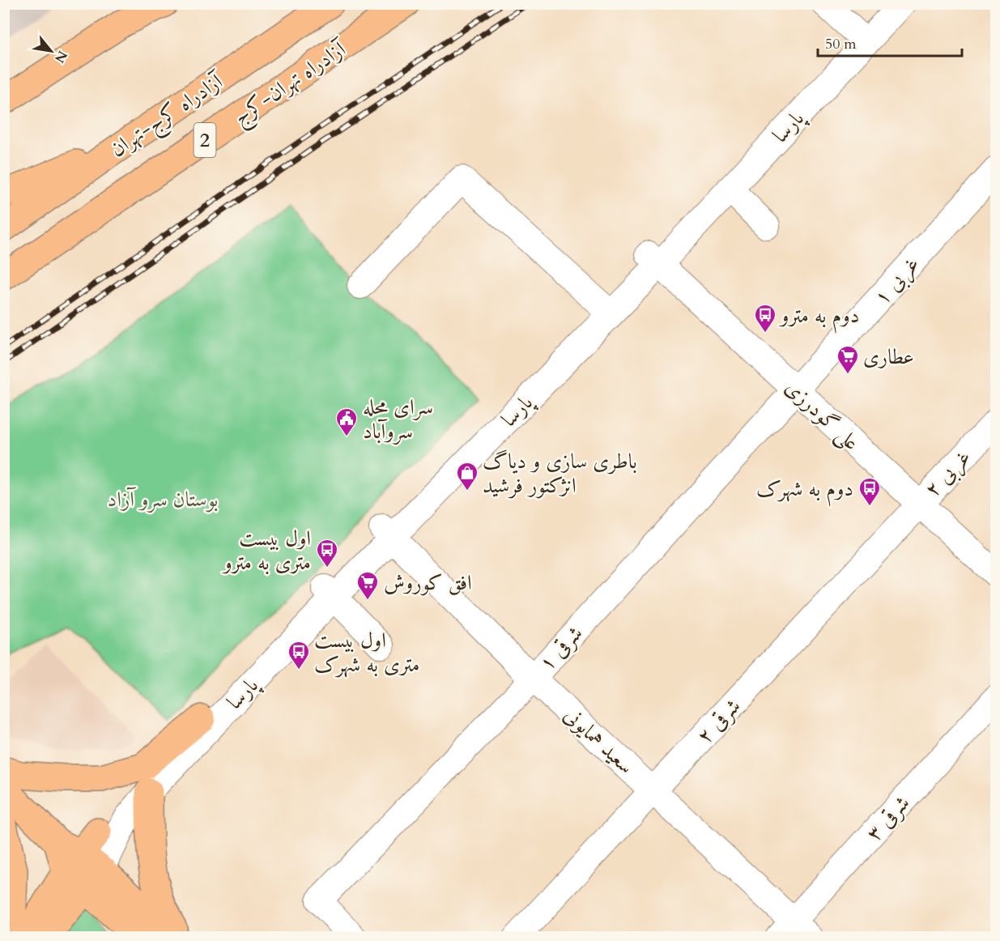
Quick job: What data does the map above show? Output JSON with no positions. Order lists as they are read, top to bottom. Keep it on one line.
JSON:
{"streets":{"main road":["آزادراه تهران-کرج","آزادراه کرج-تهران","2"],"street":["پارسا","۱ غربی","علی گودرزی","۲ غربی","۱ شرقی","۲ شرقی","سعید همایونی","۳ شرقی"]},"crossings":[["پارسا","علی گودرزی"],["پارسا","سعید همایونی"],["۱ غربی","علی گودرزی"],["۱ غربی","۱ شرقی"],["علی گودرزی","۲ غربی"],["علی گودرزی","۱ شرقی"],["علی گودرزی","۲ شرقی"],["۲ غربی","۲ شرقی"],["۱ شرقی","سعید همایونی"],["۲ شرقی","سعید همایونی"],["سعید همایونی","۳ شرقی"]],"parks":["بوستان سرو آزاد"],"places":{"bus stop":["دوم به مترو","دوم به شهرک","اول بیست متری به مترو","اول بیست متری به شهرک"],"supermarket":["عطاری","افق کوروش"],"public building":["سرای محله سروآباد"],"shop":["باطری سازی و دیاگ انژکتور فرشید"]},"scale_bar":"50 m","north":"bottom right"}
